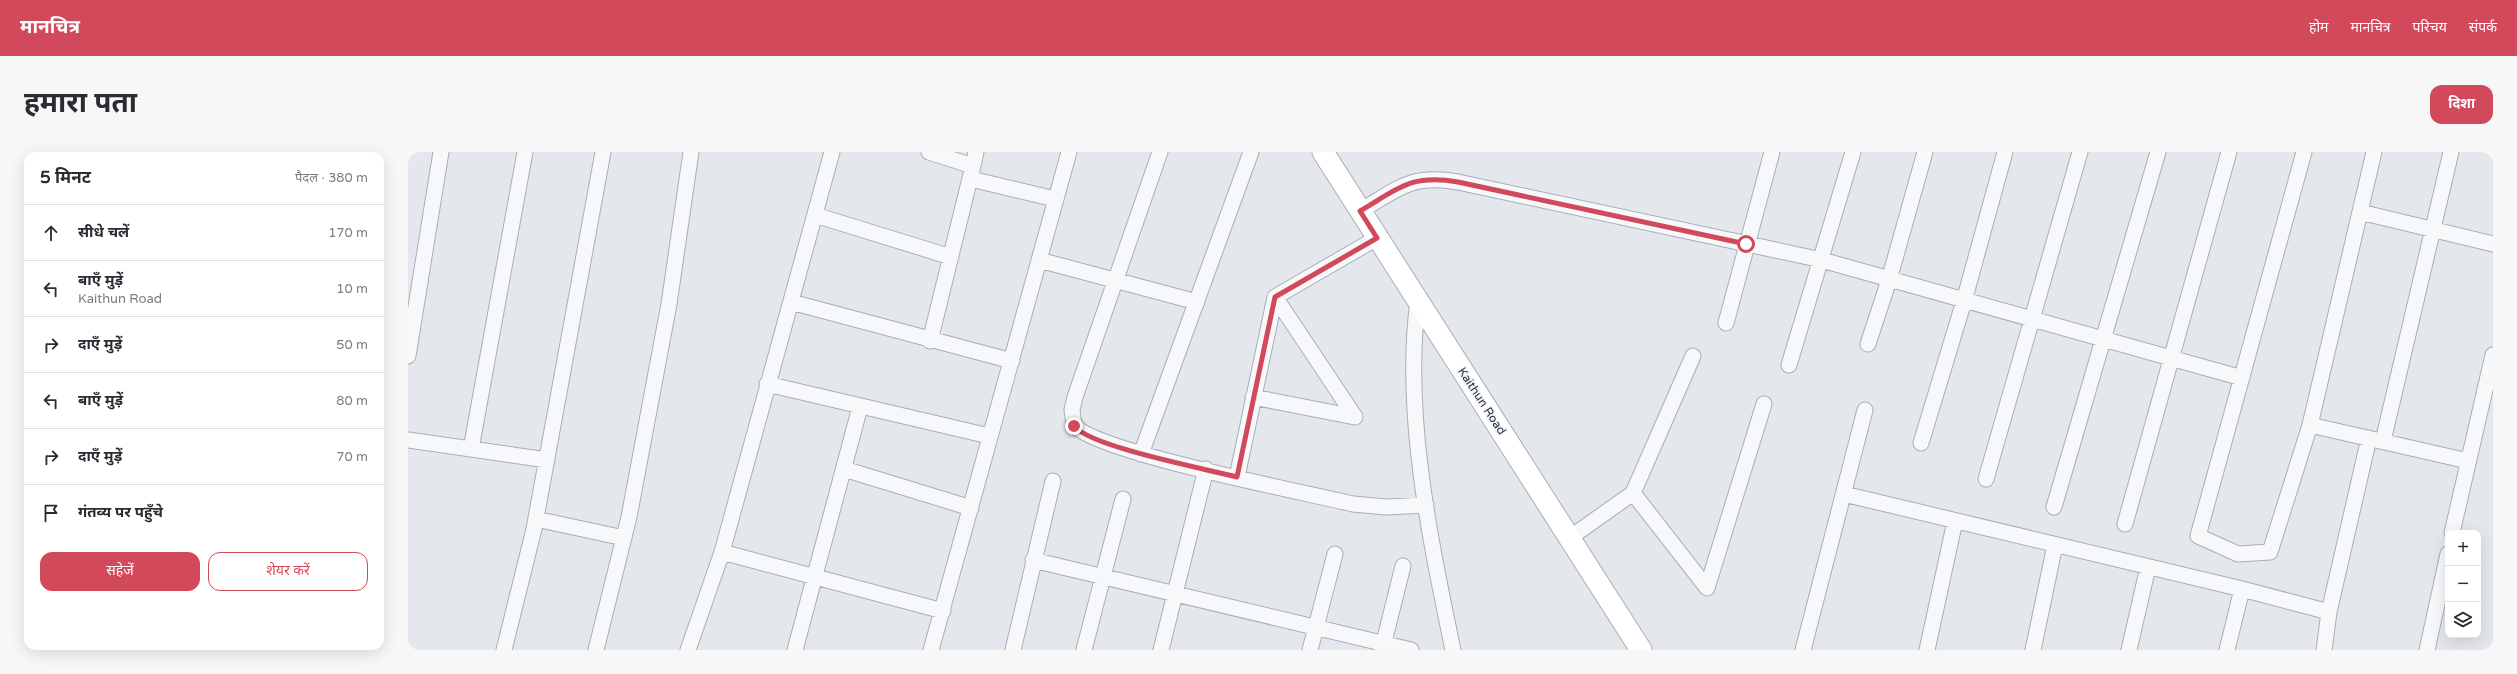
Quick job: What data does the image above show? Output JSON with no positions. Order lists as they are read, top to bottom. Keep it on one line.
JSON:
{"streets":{"street":["Kaithun Road"]},"page":{"header":"मानचित्र","nav":["होम","मानचित्र","परिचय","संपर्क"],"buttons":["दिशा",["सहेजें","शेयर करें"]],"title":"हमारा पता","heading":["5 मिनट","पैदल · 380 m"],"list":[["सीधे चलें","170 m"],["बाएँ मुड़ें","Kaithun Road","10 m"],["दाएँ मुड़ें","50 m"],["बाएँ मुड़ें","80 m"],["दाएँ मुड़ें","70 m"],"गंतव्य पर पहुँचे"],"map_buttons":["+","−"]}}
